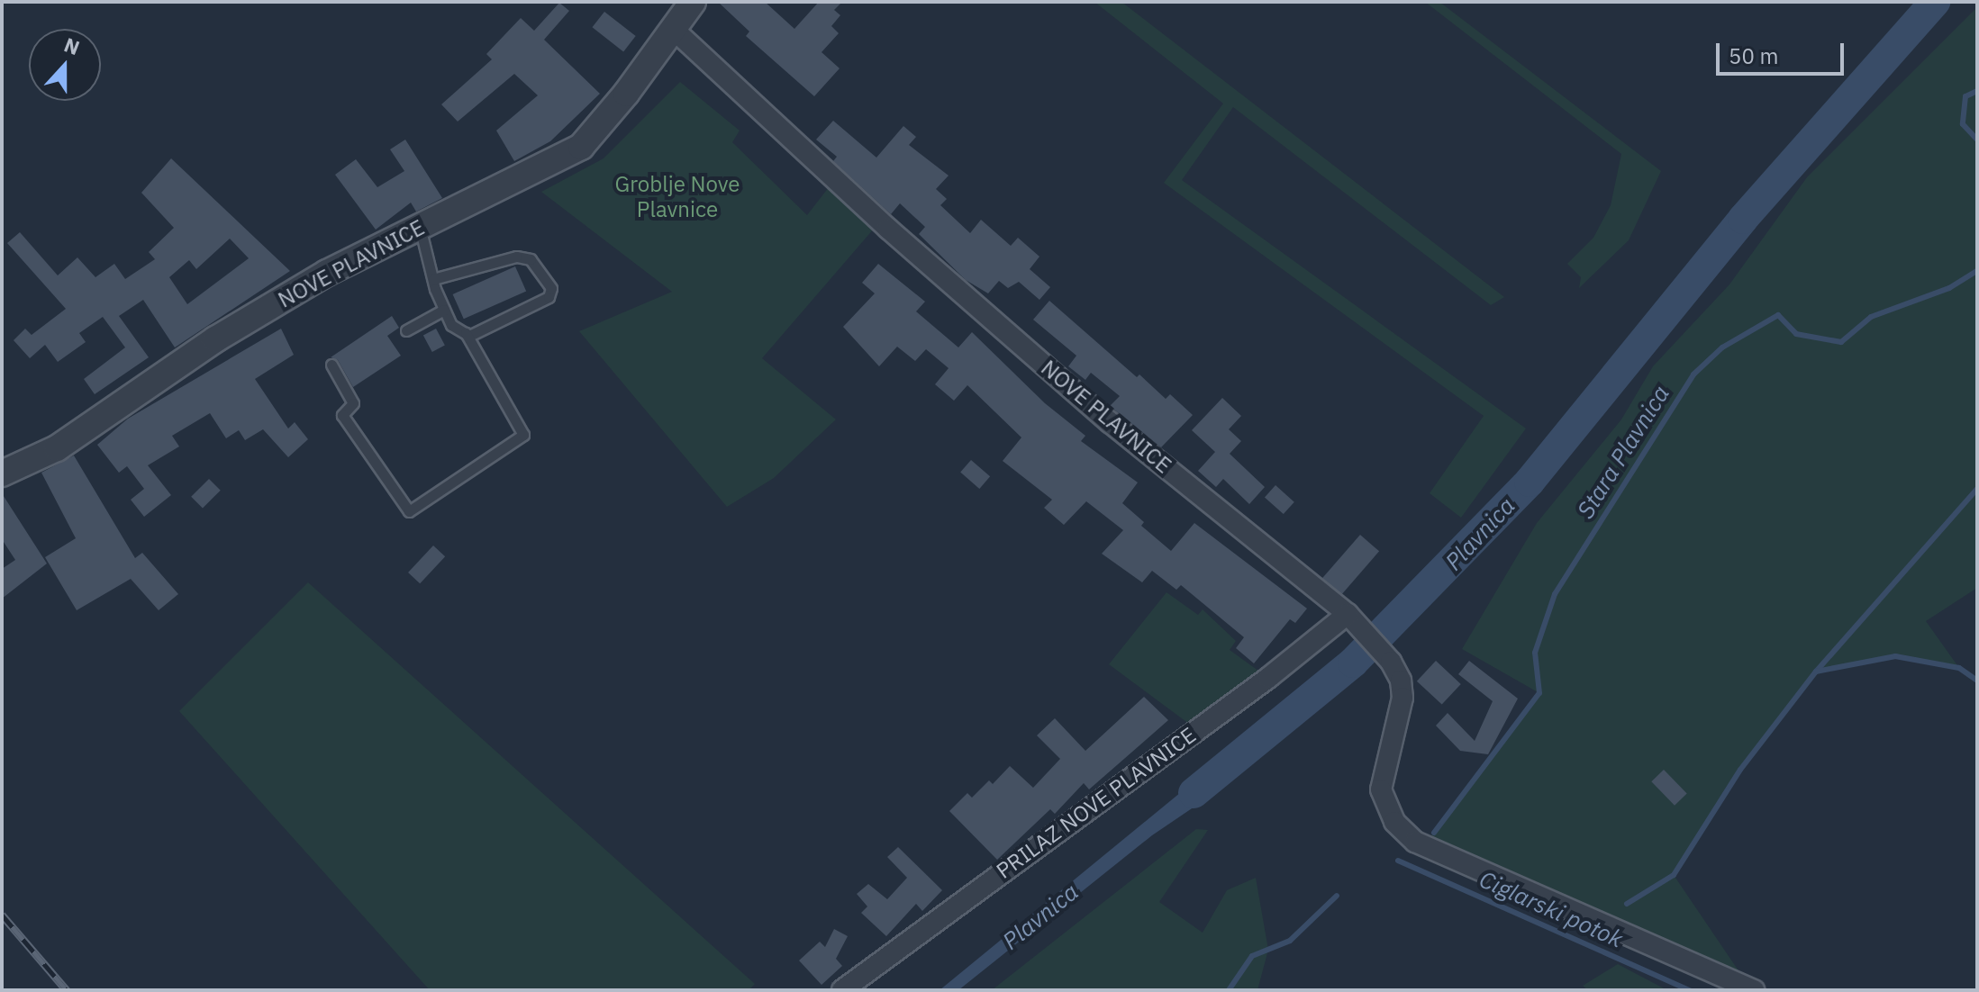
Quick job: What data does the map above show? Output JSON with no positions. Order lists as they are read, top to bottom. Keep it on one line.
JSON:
{"streets":{"street":["NOVE PLAVNICE","PRILAZ NOVE PLAVNICE"]},"crossings":[["NOVE PLAVNICE","PRILAZ NOVE PLAVNICE"]],"water":["Stara Plavnica","Plavnica","Ciglarski potok"],"parks":["Groblje Nove Plavnice"],"scale_bar":"50 m","north":"top"}
